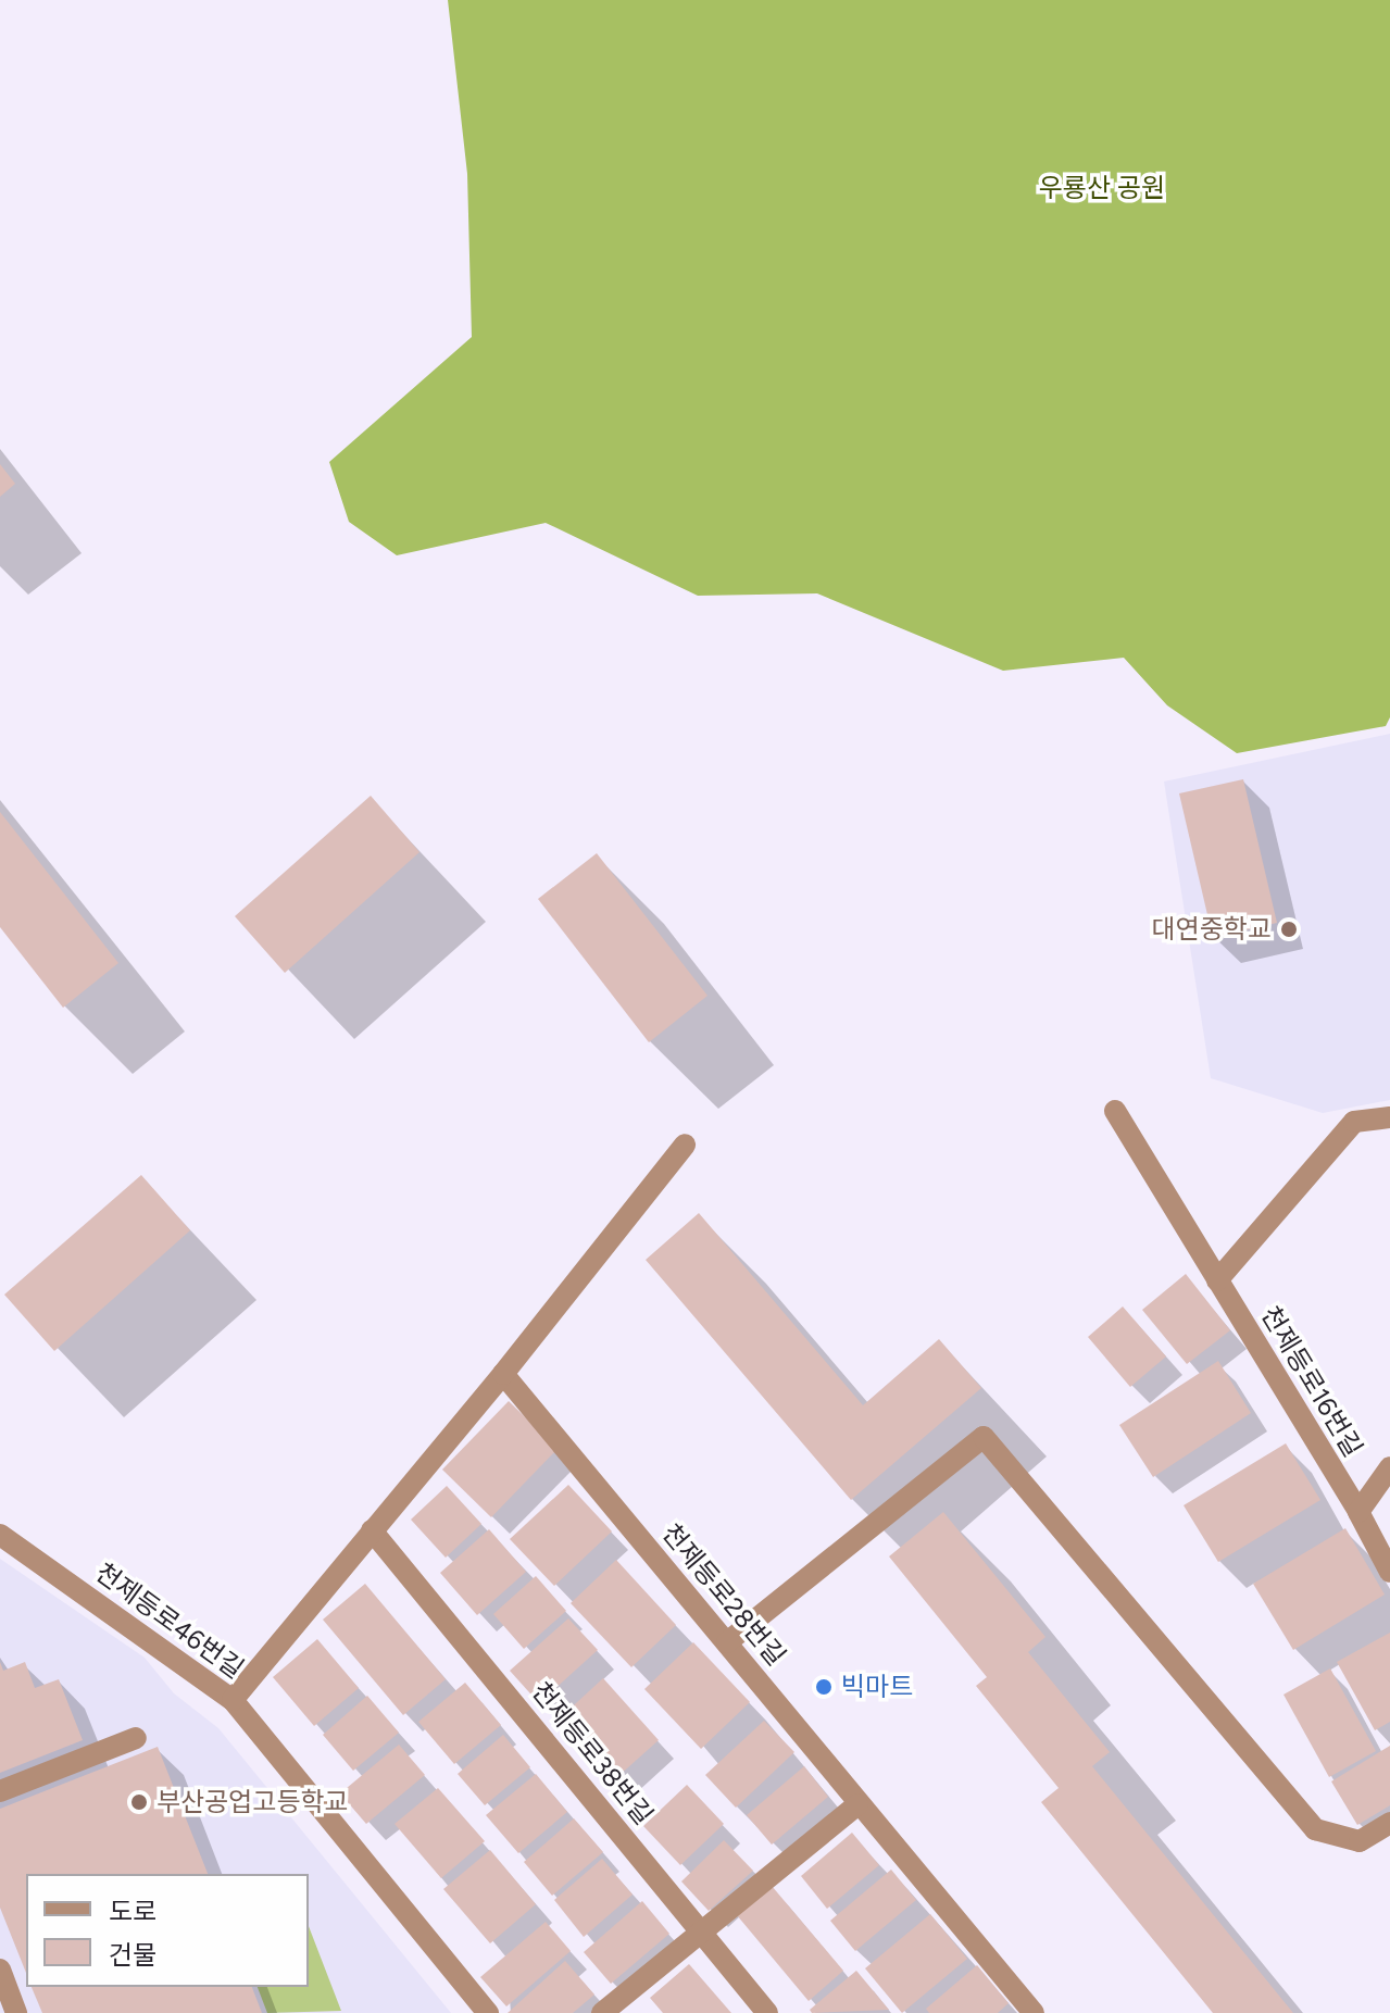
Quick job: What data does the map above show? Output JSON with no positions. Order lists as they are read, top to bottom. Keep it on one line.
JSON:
{"streets":{"street":["천제등로16번길","천제등로28번길","천제등로46번길","천제등로38번길"]},"parks":["우룡산 공원"],"places":["대연중학교","빅마트","부산공업고등학교"],"legend":["도로","건물"]}
